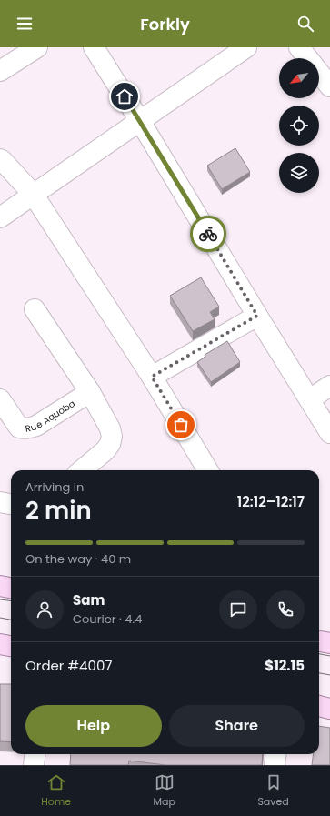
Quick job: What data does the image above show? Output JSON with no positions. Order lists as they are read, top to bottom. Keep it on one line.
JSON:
{"streets":{"street":["Rue Aquoba"]},"north":"bottom left","page":{"header":"Forkly","heading":["2 min","Arriving in","12:12–12:17"],"panel":["Sam","Courier · 4.4","Order #4007","$12.15"],"bar":"On the way · 40 m","buttons":["Help","Share"],"tabs":["Home","Map","Saved"]}}
